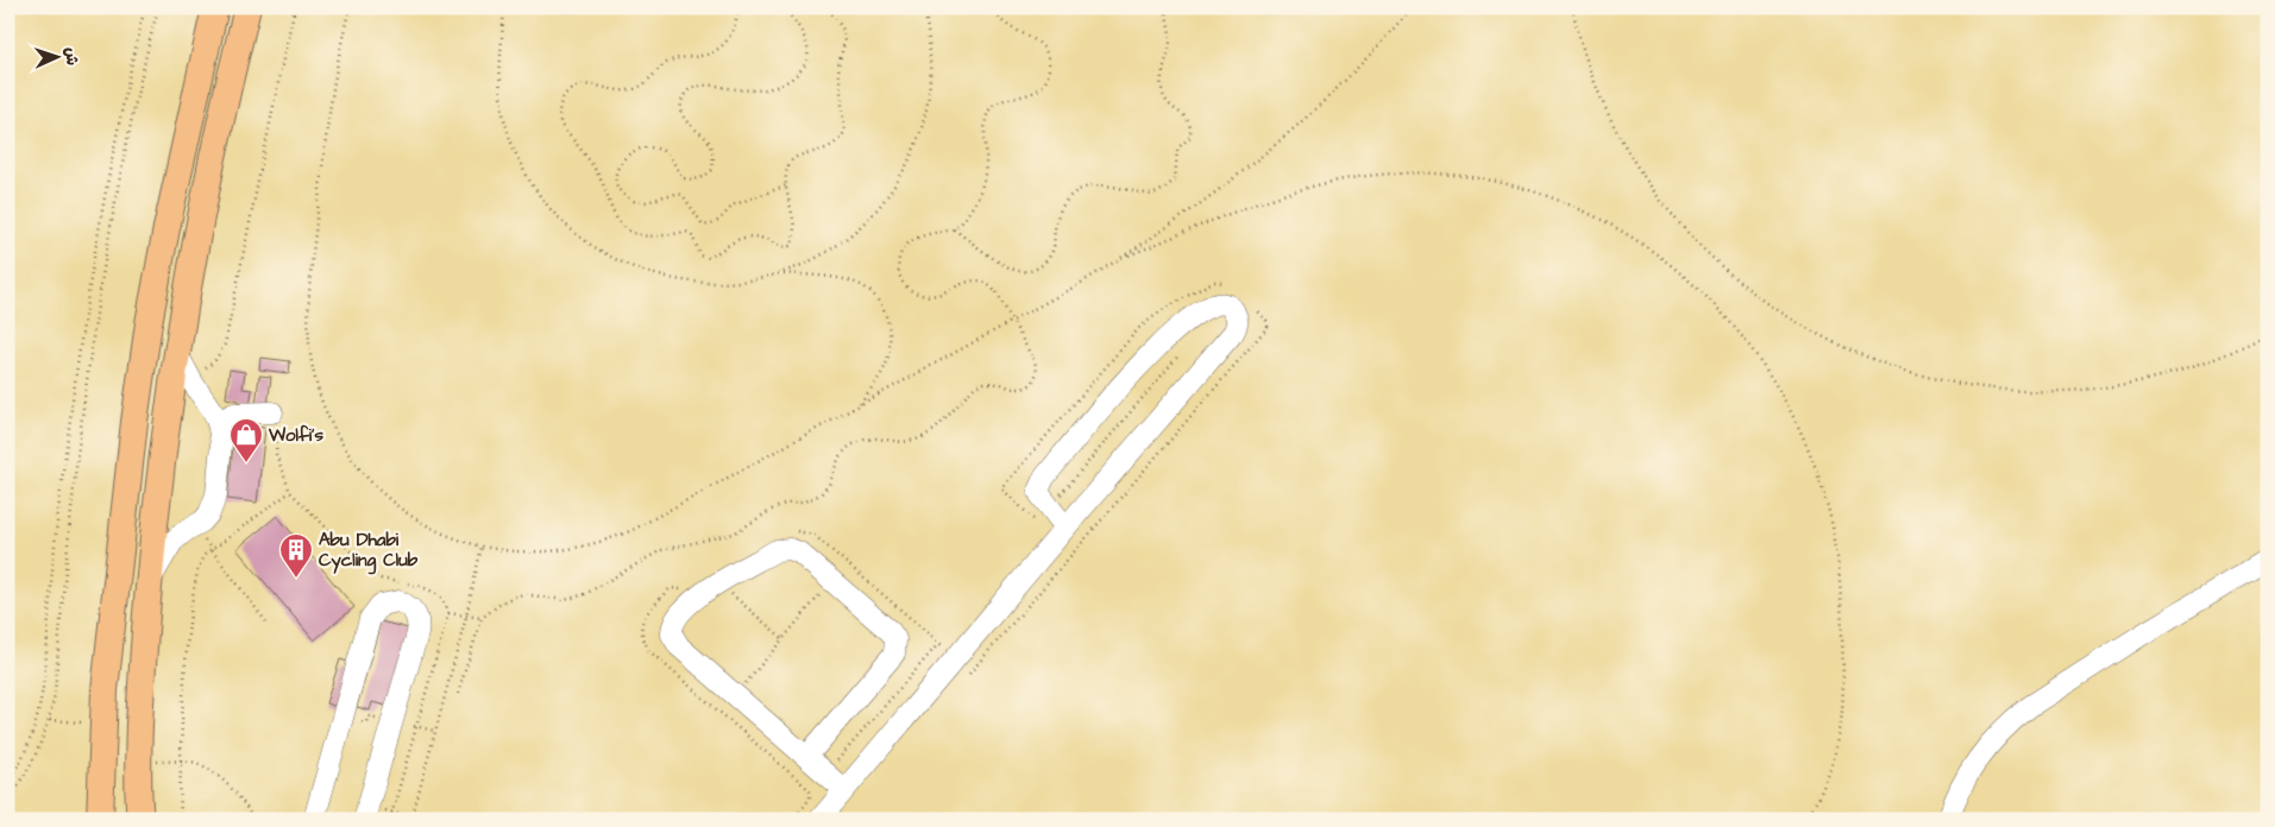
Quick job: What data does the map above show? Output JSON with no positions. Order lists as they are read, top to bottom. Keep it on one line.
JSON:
{"places":{"shop":["Wolfi's"],"building":["Abu Dhabi Cycling Club"]},"north":"right"}
